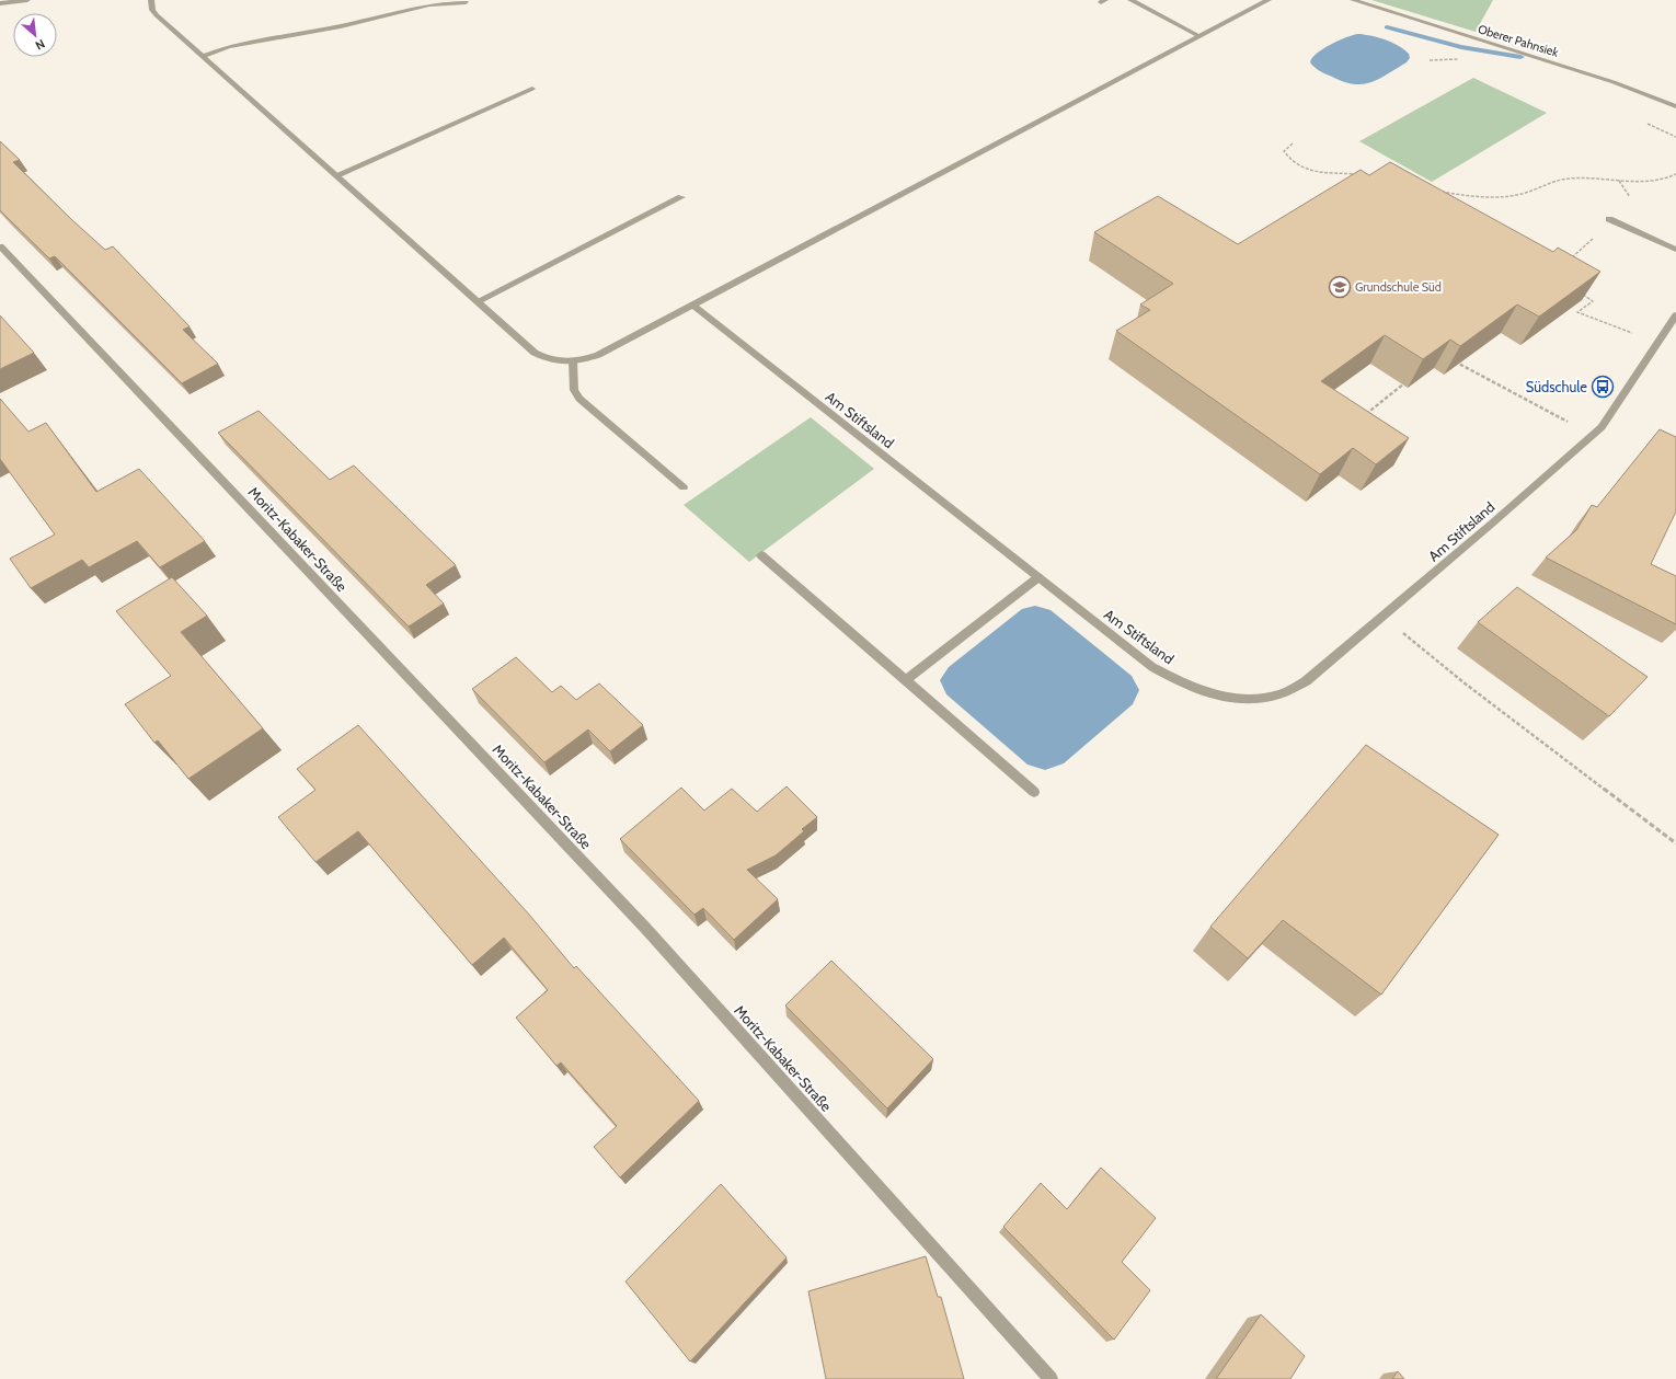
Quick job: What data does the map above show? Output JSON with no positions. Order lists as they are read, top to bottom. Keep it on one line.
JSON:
{"streets":{"street":["Oberer Pahnsiek","Am Stiftsland","Moritz-Kabaker-Straße"]},"places":{"school or university":["Grundschule Süd"],"bus stop":["Südschule"]},"north":"bottom right"}
